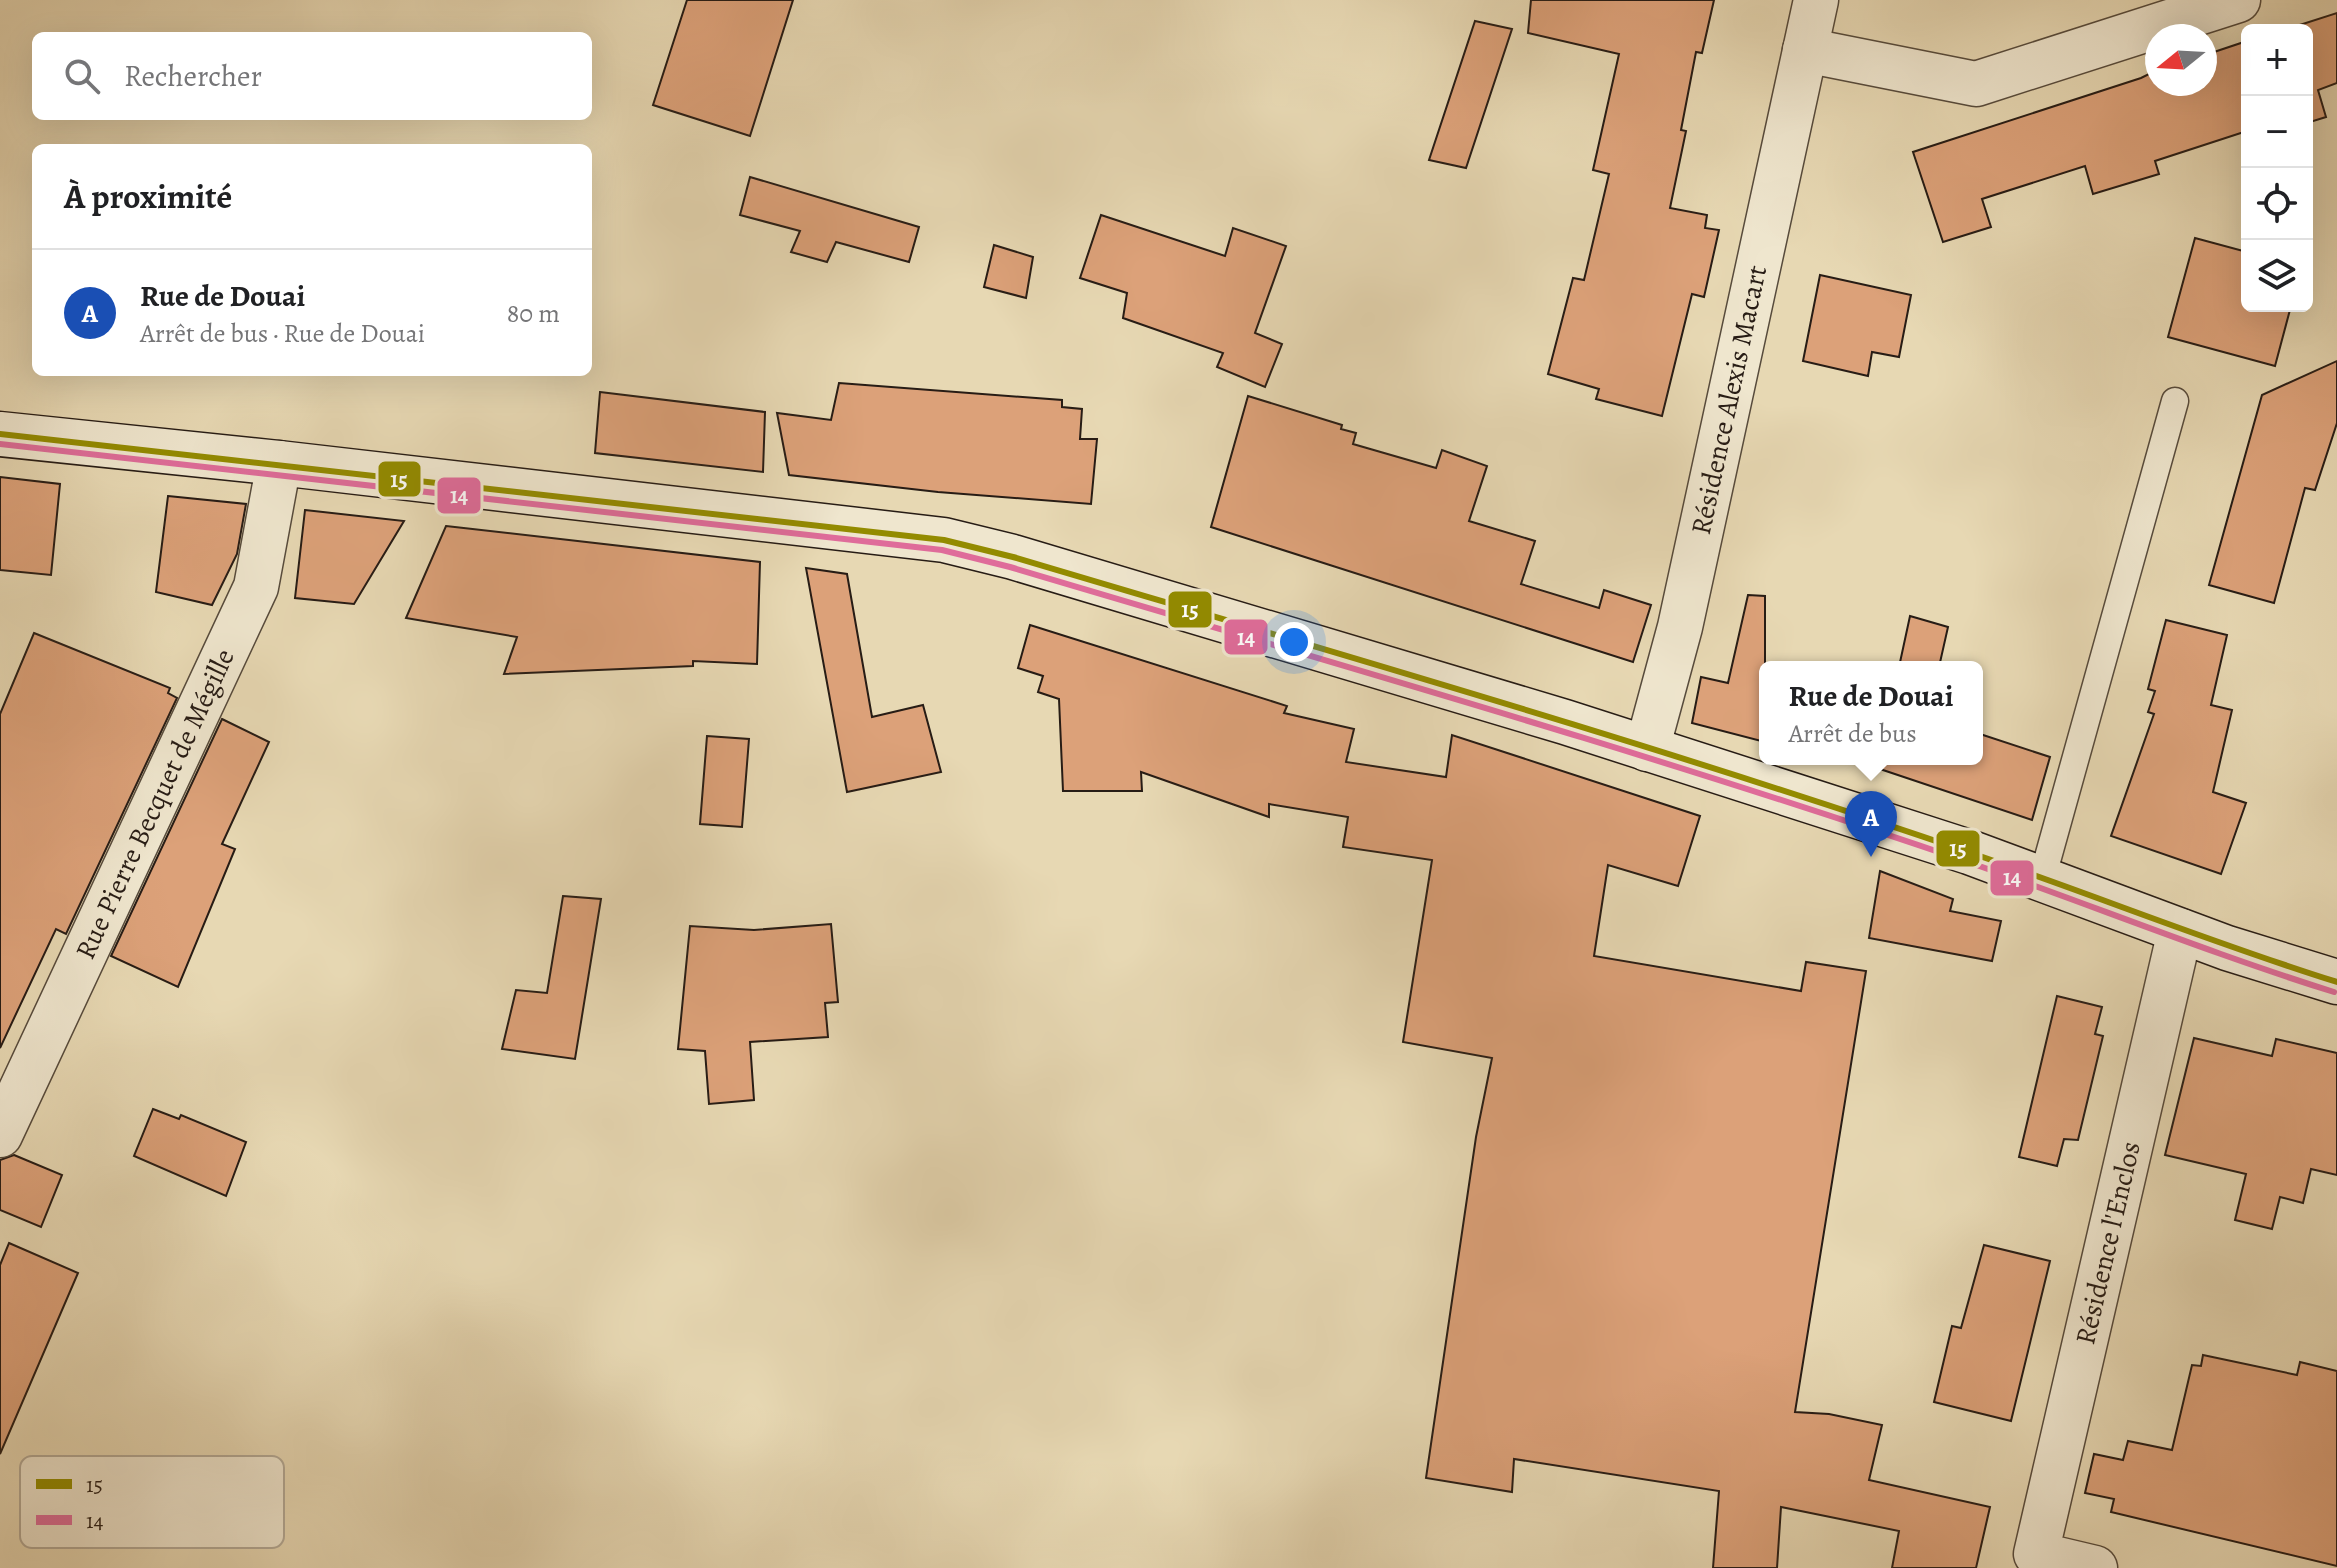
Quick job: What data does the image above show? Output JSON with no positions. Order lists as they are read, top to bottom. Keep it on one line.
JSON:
{"streets":{"street":["Résidence Alexis Macart","Rue Pierre Becquet de Mégille","Résidence l'Enclos"]},"lines":["transit line 15","transit line 14"],"legend":["15","14"],"north":"left","page":{"map_buttons":["+","−"],"search":"Rechercher","heading":"À proximité","list":[{"mark":"A","name":"Rue de Douai","note":"Arrêt de bus · Rue de Douai","value":"80 m"}],"popup":["Rue de Douai","Arrêt de bus"],"pins":"A"}}
